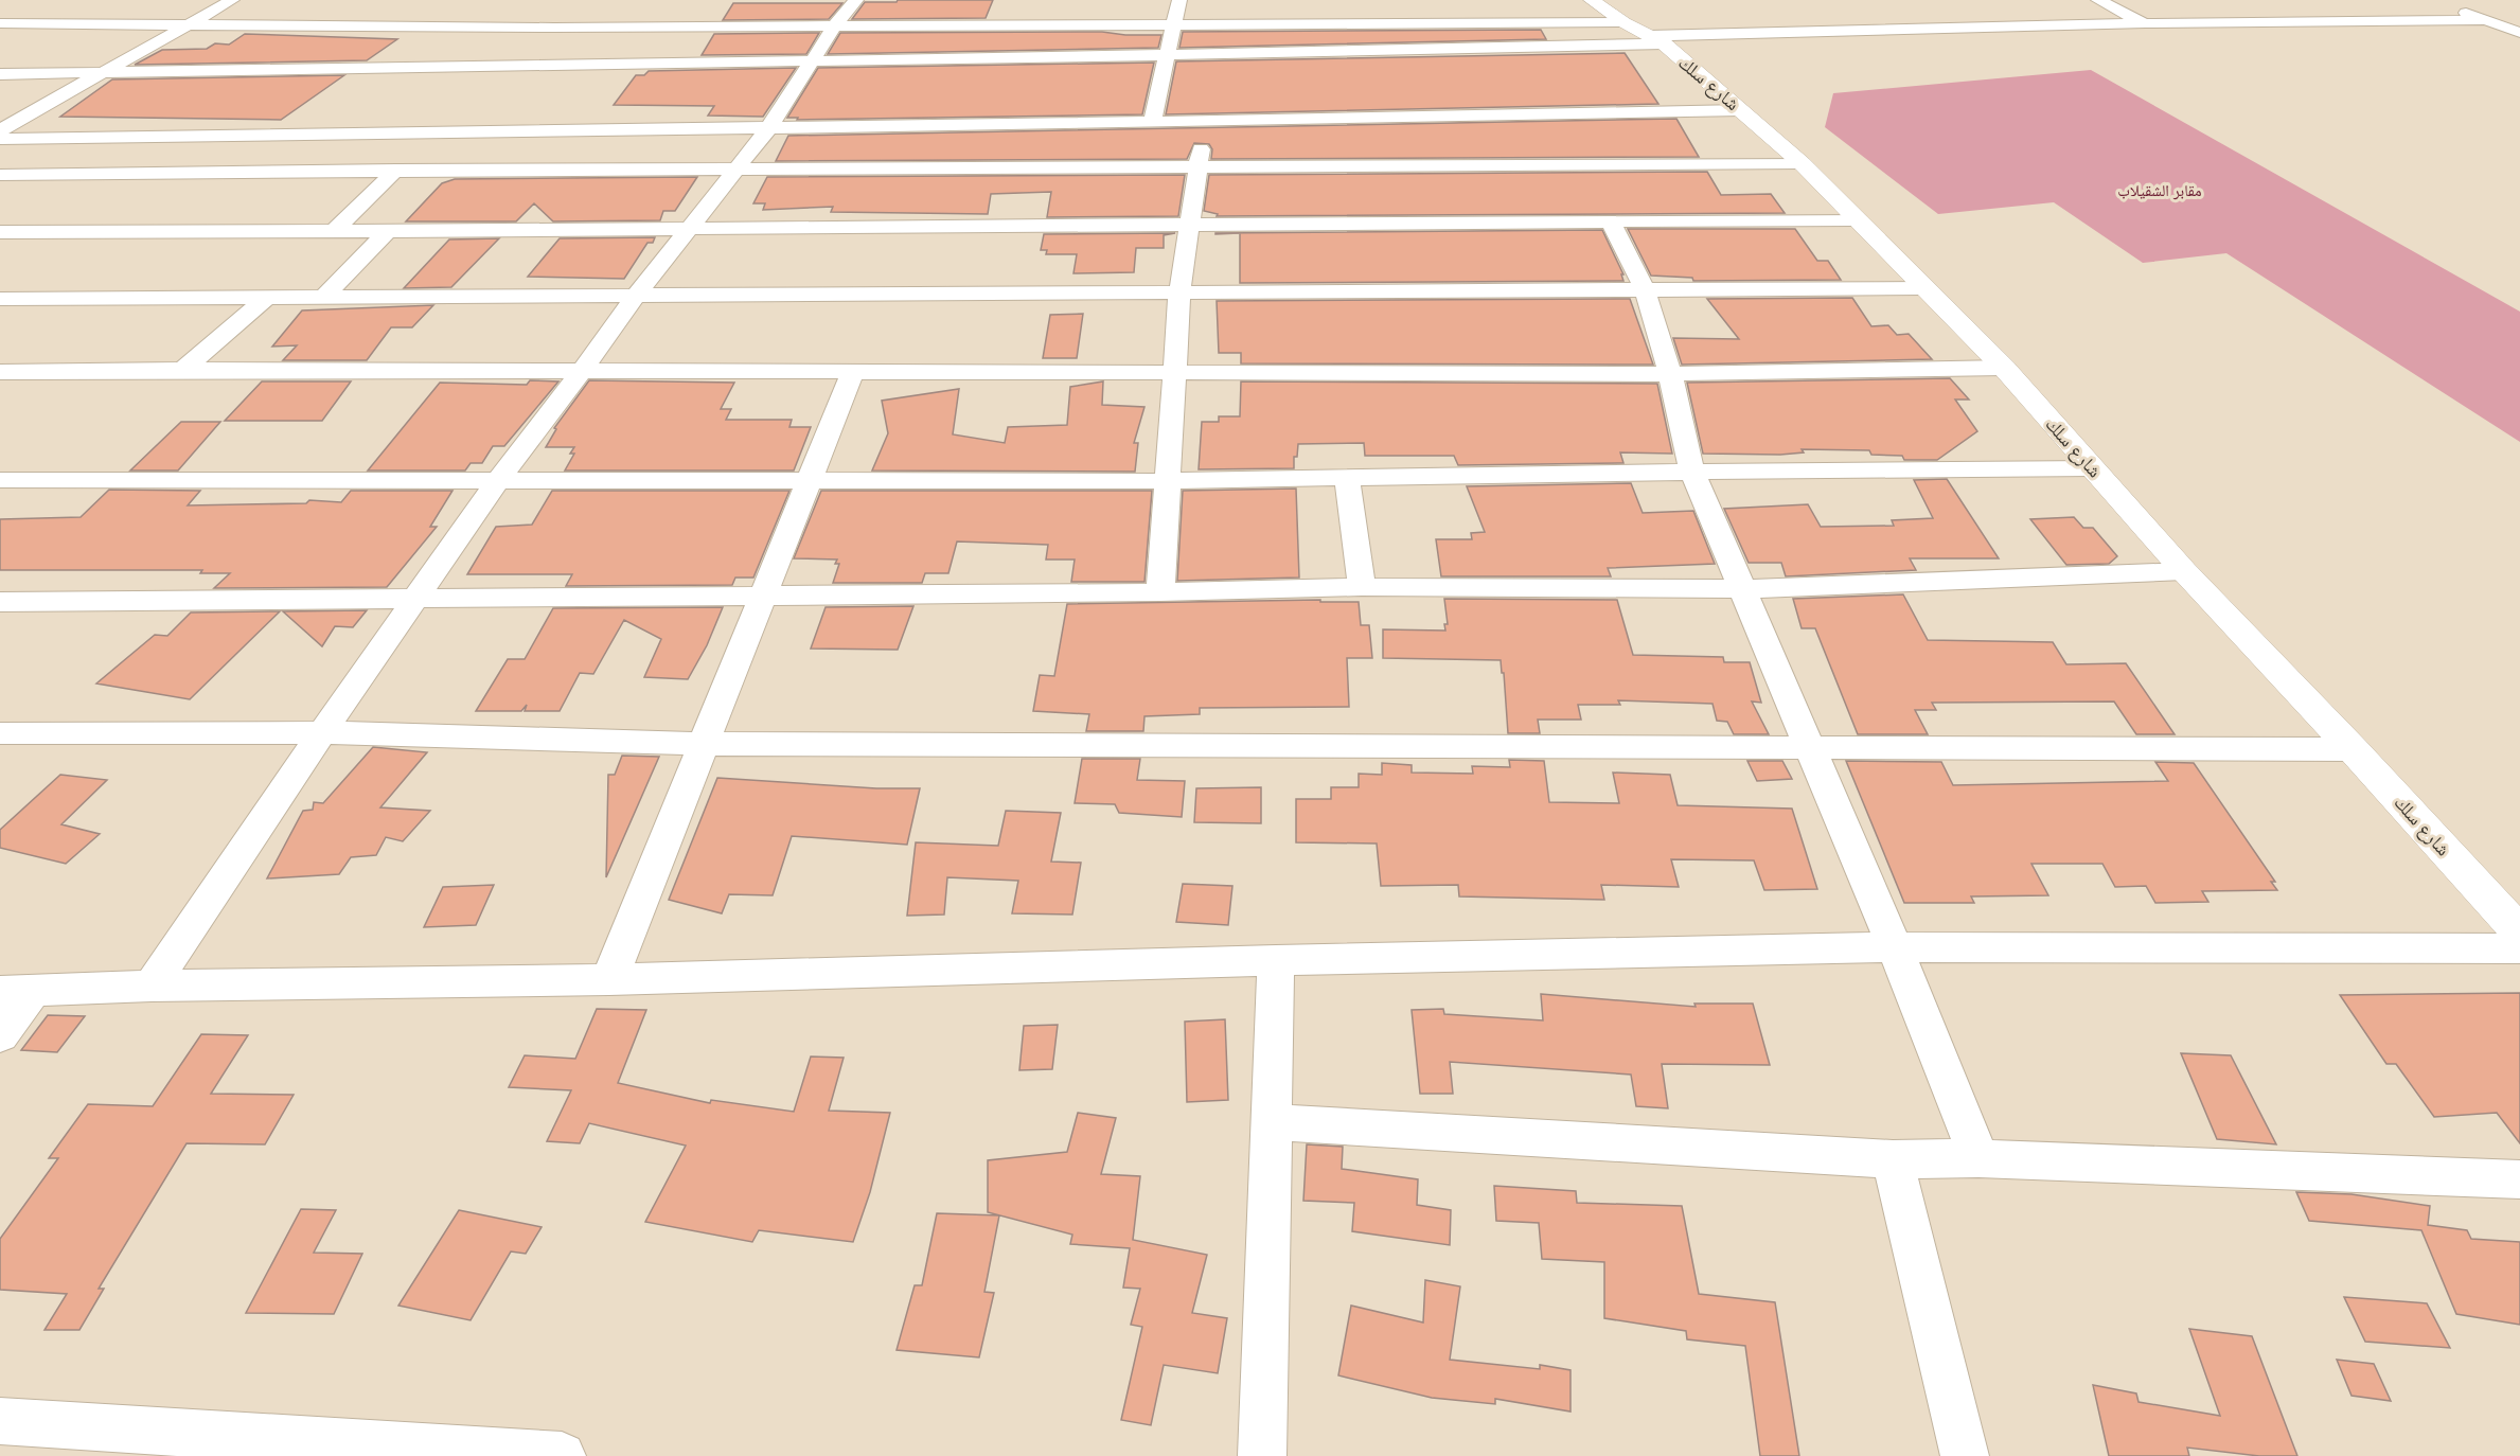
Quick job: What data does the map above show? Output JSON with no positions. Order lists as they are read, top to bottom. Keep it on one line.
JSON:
{"streets":{"street":["شارع سلك"]},"parks":["مقابر الشقيلاب"]}
